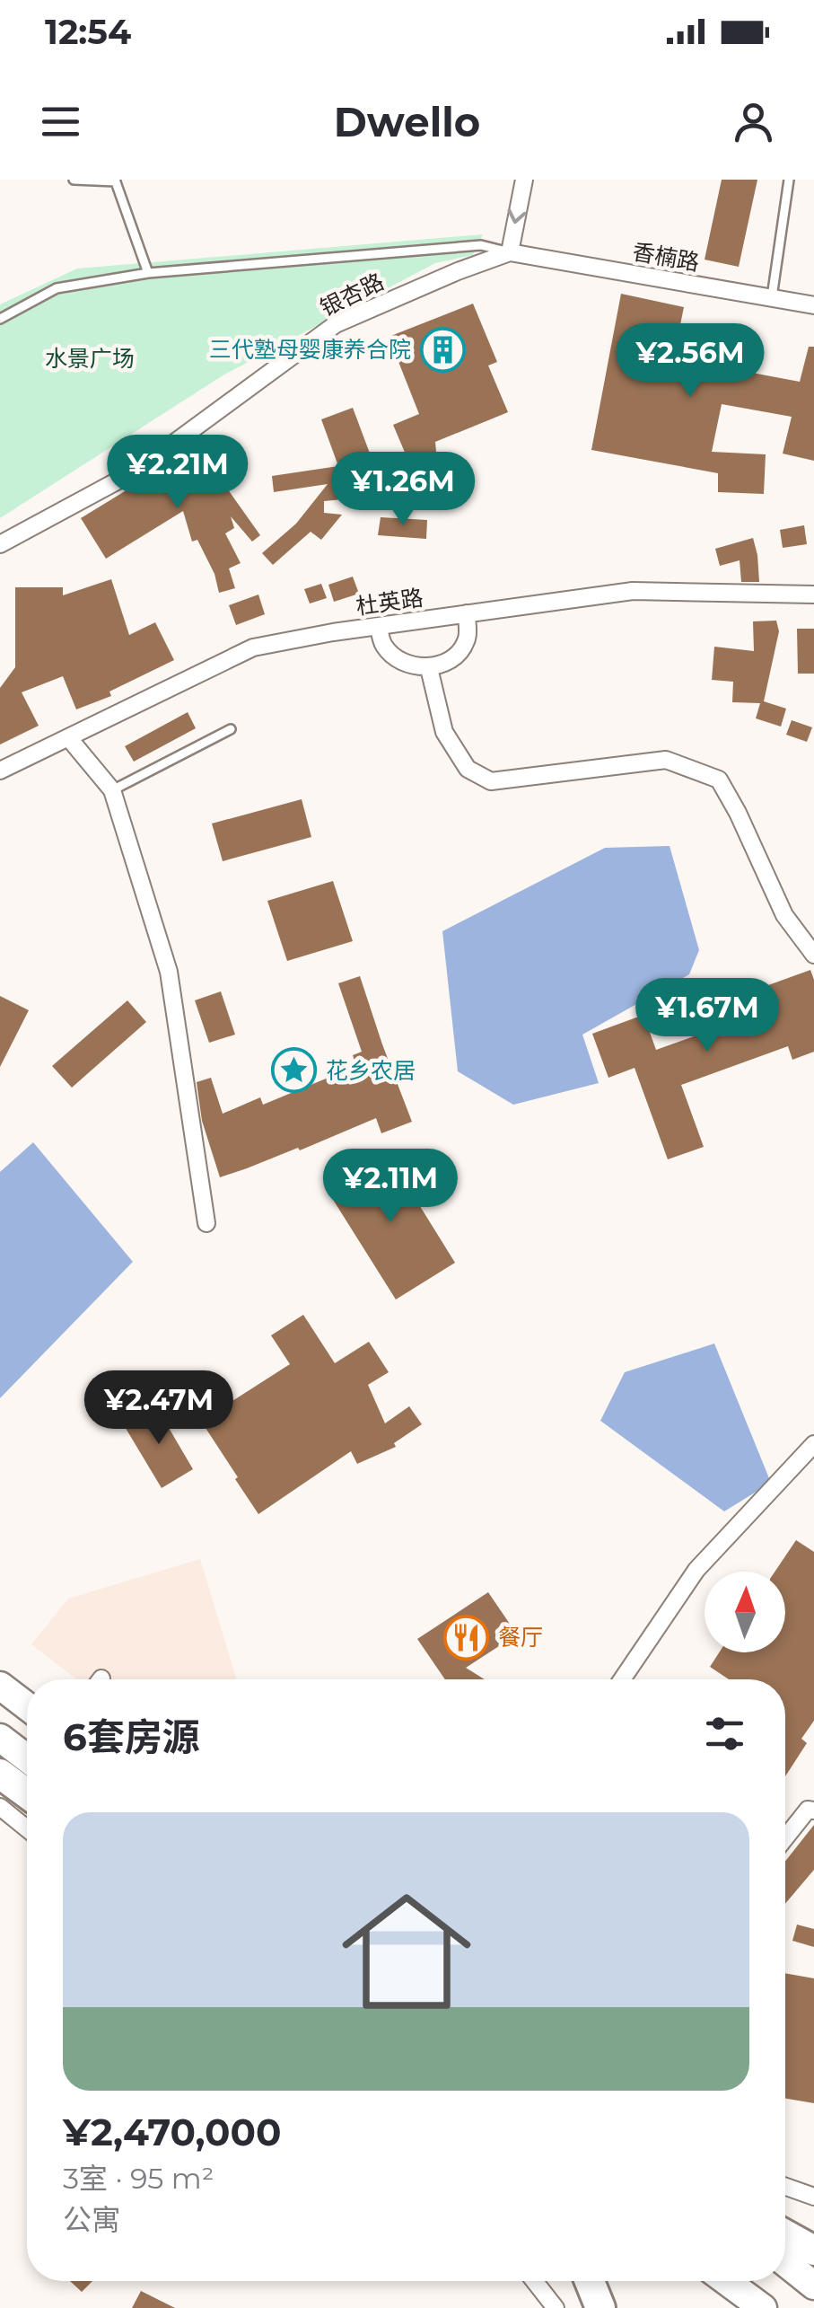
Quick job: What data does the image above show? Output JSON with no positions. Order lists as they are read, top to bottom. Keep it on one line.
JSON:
{"streets":{"street":["香楠路","银杏路","杜英路"]},"crossings":[["香楠路","银杏路"]],"parks":["水景广场"],"places":{"building":["三代塾母婴康养合院"],"place":["花乡农居"],"restaurant":["餐厅"]},"north":"top","page":{"status":"12:54","header":"Dwello","price":["¥2.56M","¥2.21M","¥1.26M","¥1.67M","¥2.11M","¥2.47M"],"heading":"6套房源","list":[{"name":"¥2,470,000","note":"3室 · 95 m² · 公寓"}]}}
